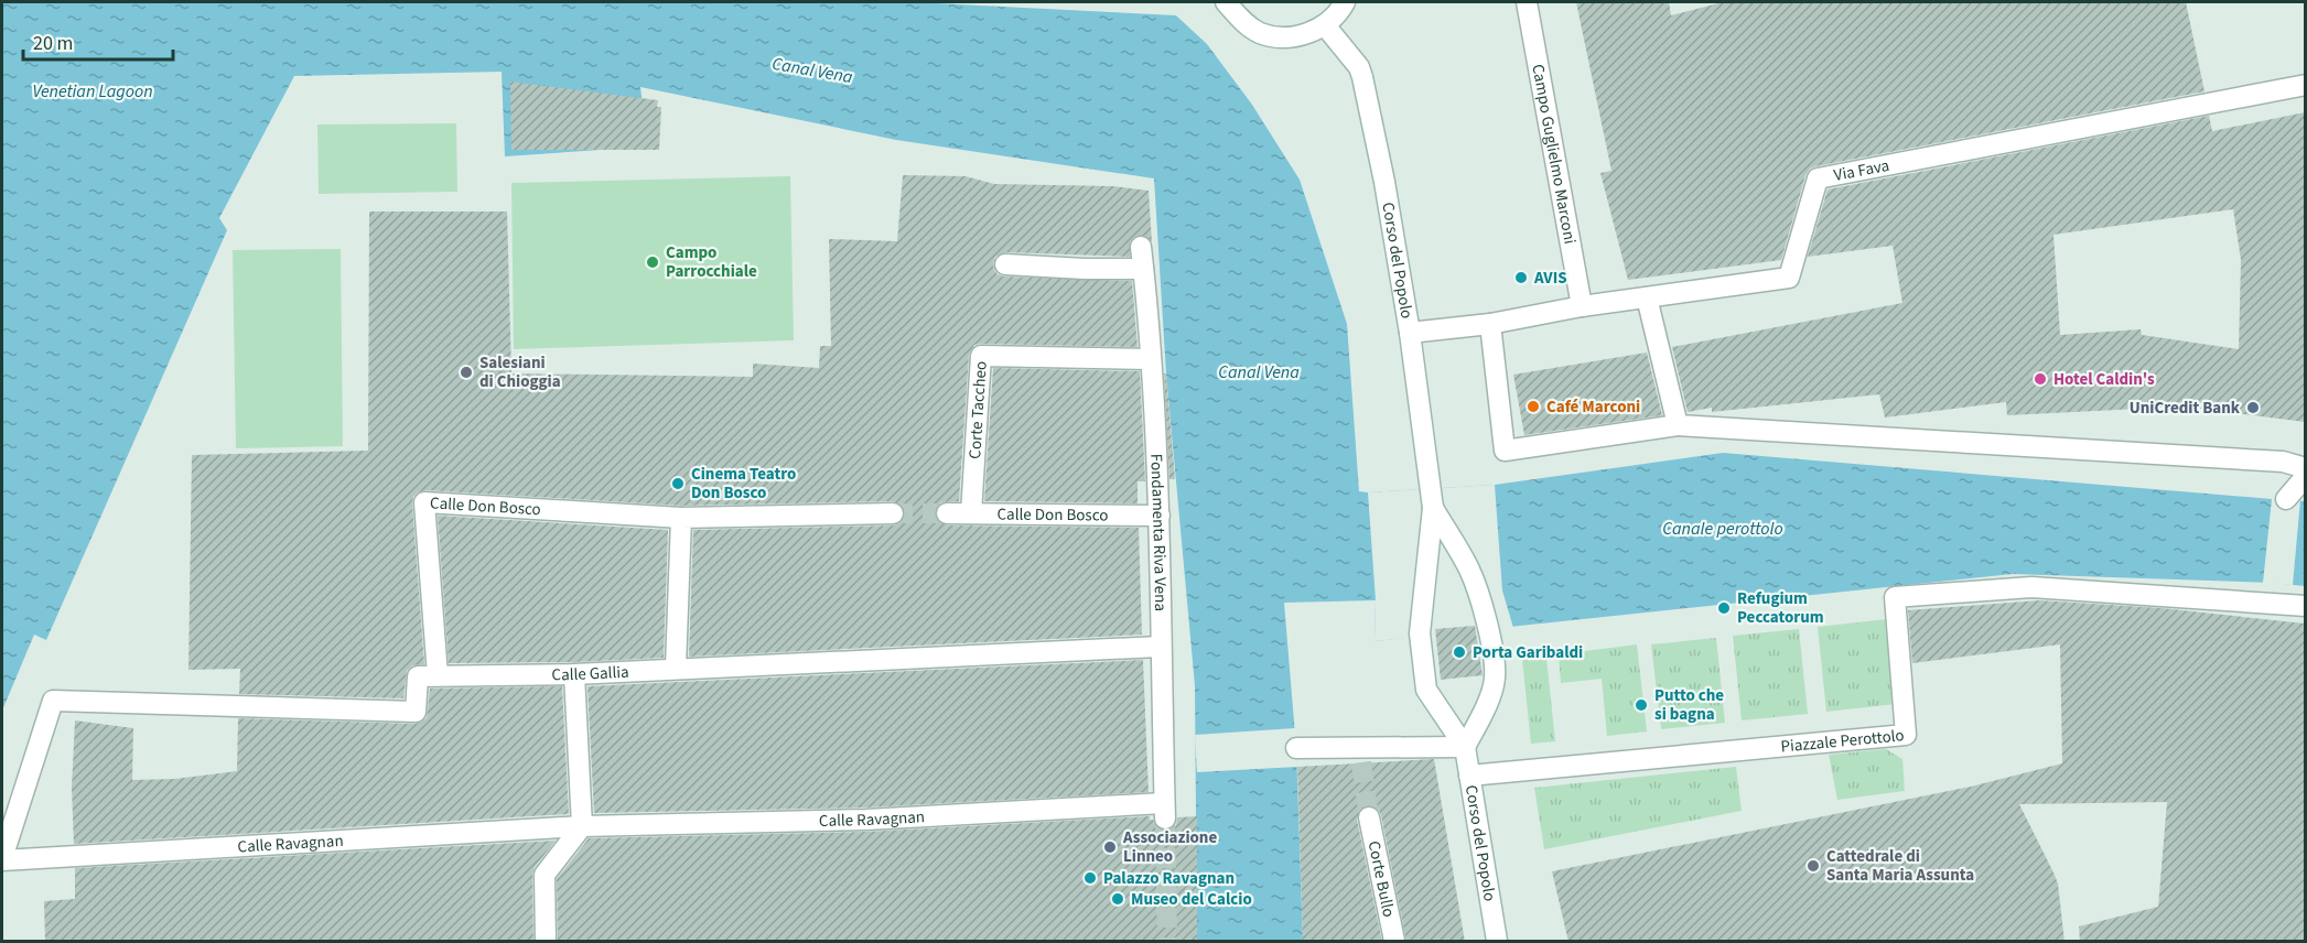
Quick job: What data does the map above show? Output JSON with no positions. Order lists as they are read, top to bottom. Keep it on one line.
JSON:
{"streets":{"street":["Campo Guglielmo Marconi","Via Fava","Corso del Popolo","Corte Taccheo","Calle Don Bosco","Fondamenta Riva Vena","Calle Gallia","Piazzale Perottolo","Calle Ravagnan","Corte Bullo"]},"crossings":[["Campo Guglielmo Marconi","Via Fava"],["Via Fava","Corso del Popolo"],["Corso del Popolo","Piazzale Perottolo"],["Corte Taccheo","Calle Don Bosco"],["Corte Taccheo","Fondamenta Riva Vena"],["Calle Don Bosco","Fondamenta Riva Vena"],["Calle Don Bosco","Calle Gallia"],["Fondamenta Riva Vena","Calle Gallia"],["Fondamenta Riva Vena","Calle Ravagnan"]],"water":["Canal Vena","Venetian Lagoon","Canale perottolo"],"places":["Campo Parrocchiale","AVIS","Salesiani di Chioggia","Hotel Caldin's","Café Marconi","UniCredit Bank","Cinema Teatro Don Bosco","Refugium Peccatorum","Porta Garibaldi","Putto che si bagna","Associazione Linneo","Cattedrale di Santa Maria Assunta","Palazzo Ravagnan","Museo del Calcio"],"scale_bar":"20 m"}
